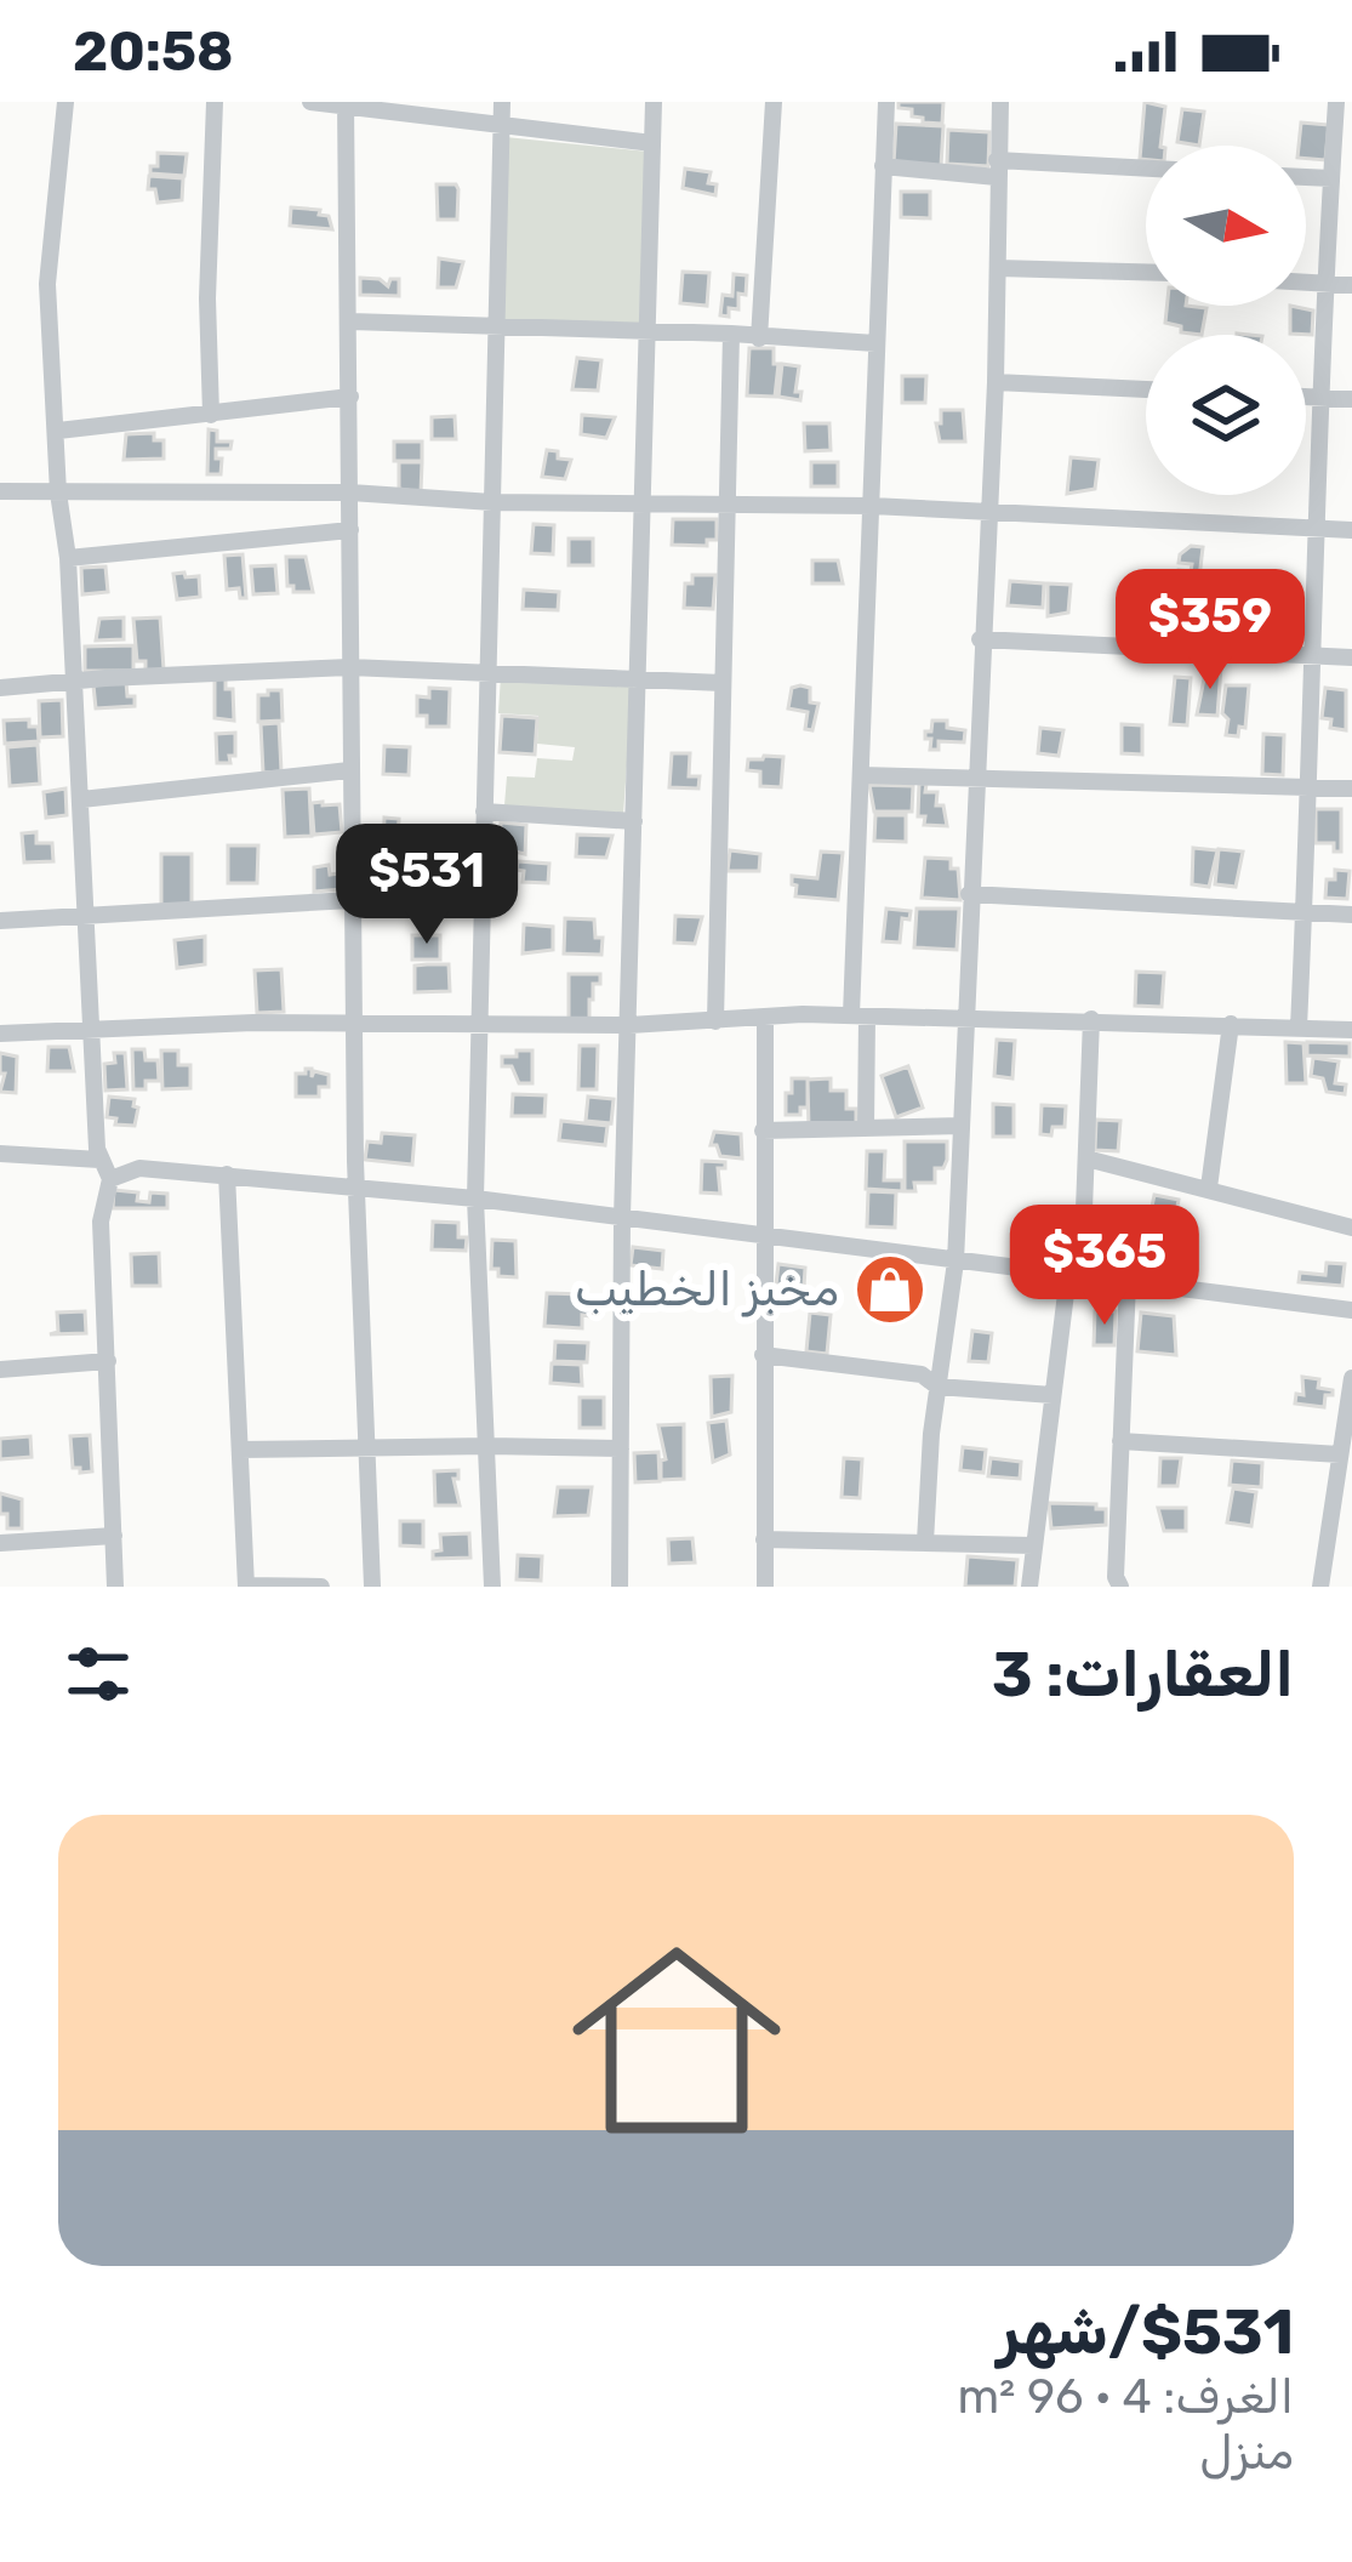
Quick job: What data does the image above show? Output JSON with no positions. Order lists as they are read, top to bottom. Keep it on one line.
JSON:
{"places":{"shop":["مخبز الخطيب"]},"north":"right","page":{"status":"20:58","price":["$359","$531","$365"],"heading":"العقارات: 3","list":[{"name":"$531/شهر","note":"الغرف: 4 · 96 m² · منزل"}]}}
